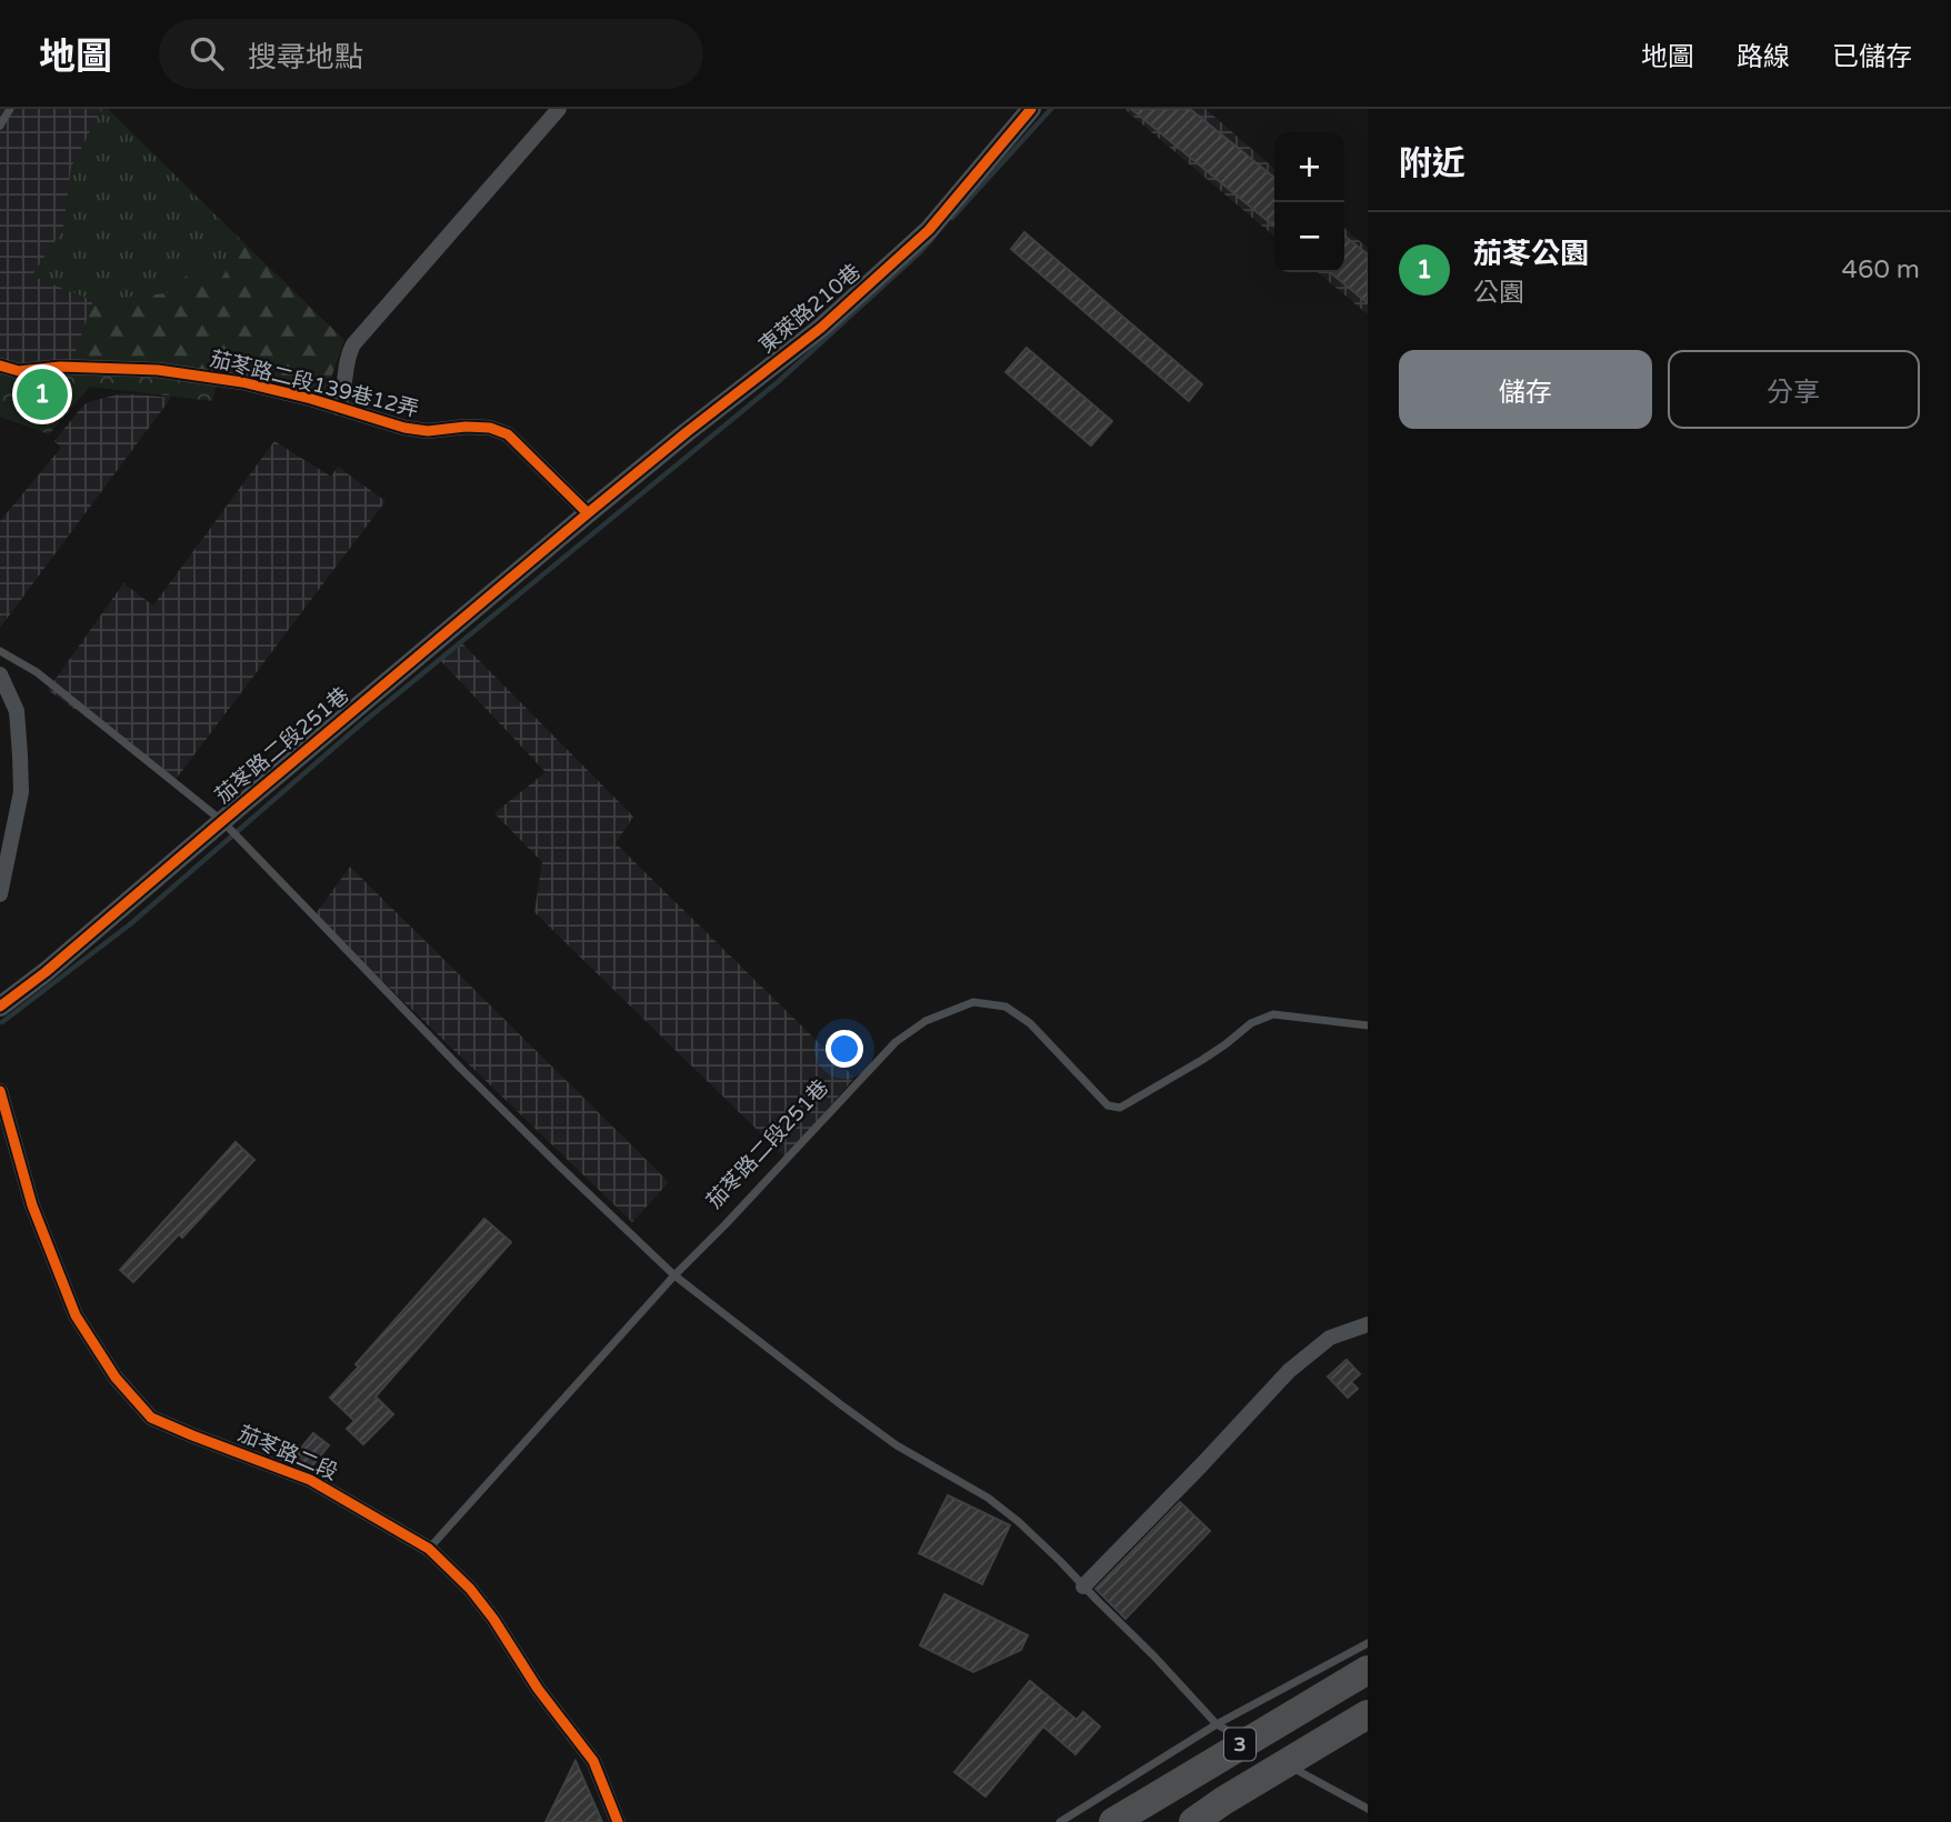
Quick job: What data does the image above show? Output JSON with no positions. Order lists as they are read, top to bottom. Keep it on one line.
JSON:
{"streets":{"highway":["3"],"street":["東萊路210巷","茄苳路二段139巷12弄","茄苳路二段251巷","茄苳路二段"]},"crossings":[["東萊路210巷","茄苳路二段139巷12弄"],["東萊路210巷","茄苳路二段251巷"],["茄苳路二段139巷12弄","茄苳路二段251巷"],["茄苳路二段251巷","茄苳路二段"]],"page":{"header":"地圖","search":"搜尋地點","nav":["地圖","路線","已儲存"],"heading":"附近","map_buttons":["+","−"],"list":[{"mark":"1","name":"茄苳公園","note":"公園","value":"460 m"}],"buttons":["儲存","分享"],"pins":"1"}}
